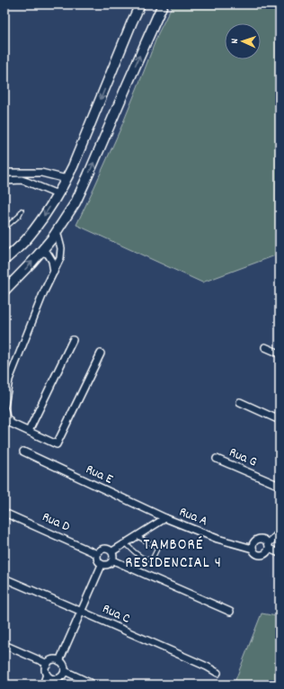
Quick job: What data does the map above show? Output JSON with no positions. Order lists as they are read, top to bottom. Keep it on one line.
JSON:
{"streets":{"street":["Rua G","Rua E","Rua A","Rua D","Rua C"]},"crossings":[["Rua E","Rua A"],["Rua A","Rua D"]],"districts":["TAMBORÉ RESIDENCIAL 4"],"north":"left"}
